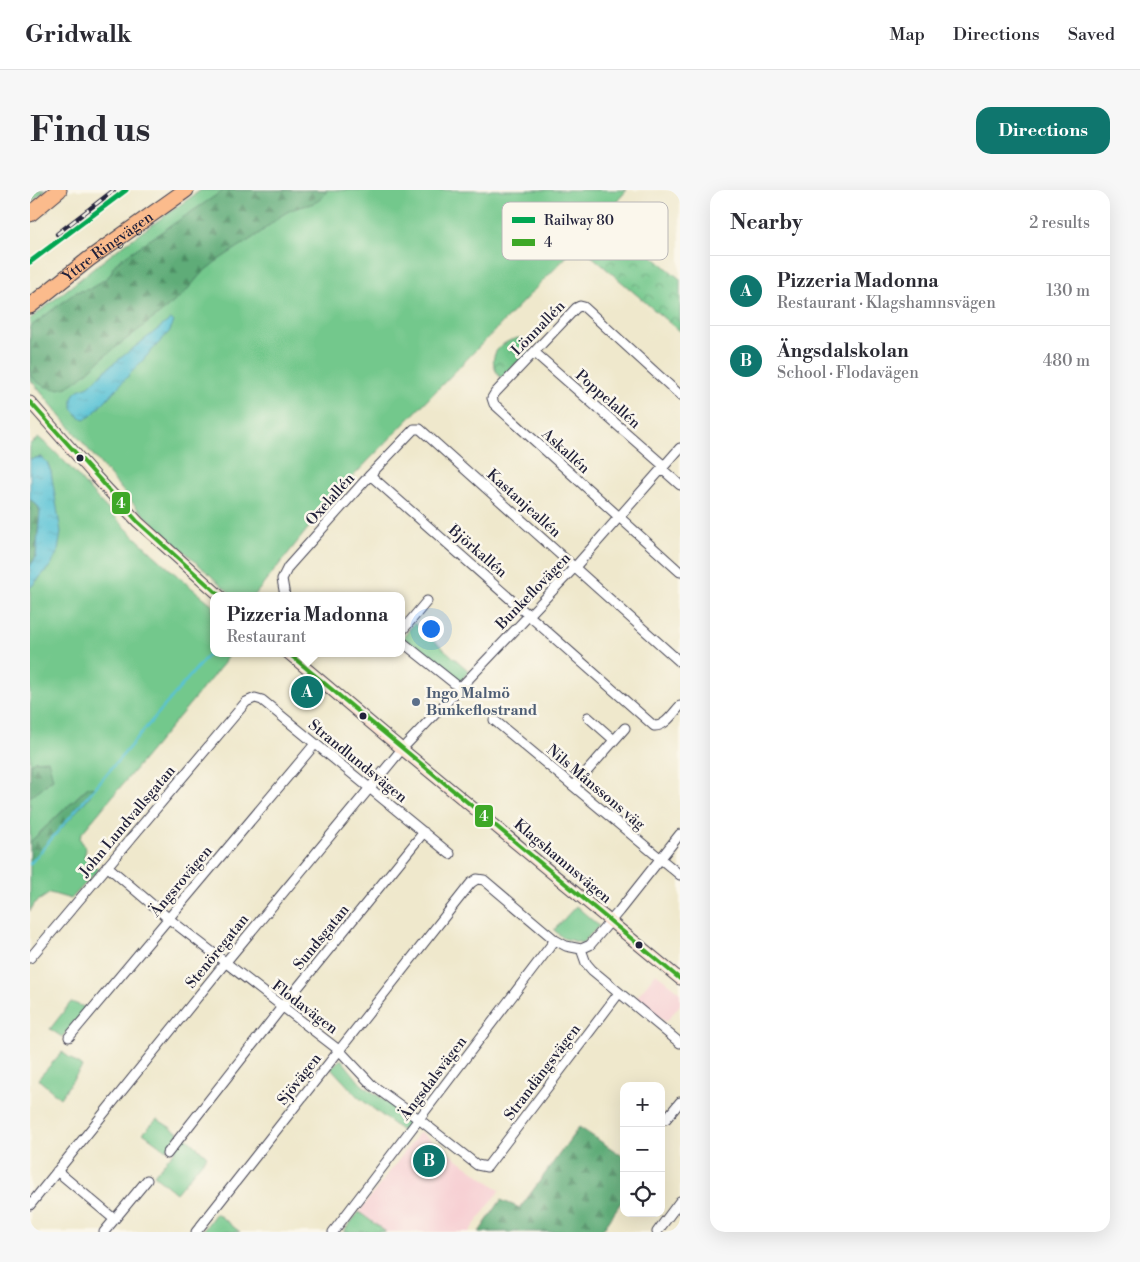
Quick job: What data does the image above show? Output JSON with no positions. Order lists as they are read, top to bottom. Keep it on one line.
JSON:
{"streets":{"highway":["Yttre Ringvägen"],"street":["Lönnallén","Poppelallén","Askallén","Oxelallén","Kastanjeallén","Björkallén","Bunkeflovägen","Strandlundsvägen","Nils Månssons väg","John Lundvallsgatan","Klagshamnsvägen","Ängsrovägen","Sundsgatan","Stenöregatan","Flodavägen","Strandängsvägen","Ängsdalsvägen","Sjövägen"]},"crossings":[["Lönnallén","Poppelallén"],["Lönnallén","Askallén"],["Poppelallén","Bunkeflovägen"],["Askallén","Bunkeflovägen"],["Oxelallén","Kastanjeallén"],["Oxelallén","Björkallén"],["Kastanjeallén","Bunkeflovägen"],["Björkallén","Bunkeflovägen"],["Bunkeflovägen","Klagshamnsvägen"],["Bunkeflovägen","Stenöregatan"],["Strandlundsvägen","John Lundvallsgatan"],["Strandlundsvägen","Ängsrovägen"],["Strandlundsvägen","Sundsgatan"],["Strandlundsvägen","Stenöregatan"],["John Lundvallsgatan","Flodavägen"],["Klagshamnsvägen","Stenöregatan"],["Ängsrovägen","Flodavägen"],["Sundsgatan","Flodavägen"],["Stenöregatan","Flodavägen"],["Flodavägen","Strandängsvägen"],["Flodavägen","Ängsdalsvägen"],["Flodavägen","Sjövägen"],["Ängsdalsvägen","Sjövägen"]],"places":["Ingo Malmö Bunkeflostrand"],"lines":["rail line 80","transit line 4"],"legend":["Railway 80","4"],"page":{"header":"Gridwalk","nav":["Map","Directions","Saved"],"buttons":"Directions","title":"Find us","heading":["Nearby","2 results"],"list":[{"mark":"A","name":"Pizzeria Madonna","note":"Restaurant · Klagshamnsvägen","value":"130 m"},{"mark":"B","name":"Ängsdalskolan","note":"School · Flodavägen","value":"480 m"}],"popup":["Pizzeria Madonna","Restaurant"],"pins":["A","B"],"map_buttons":["+","−"]}}
